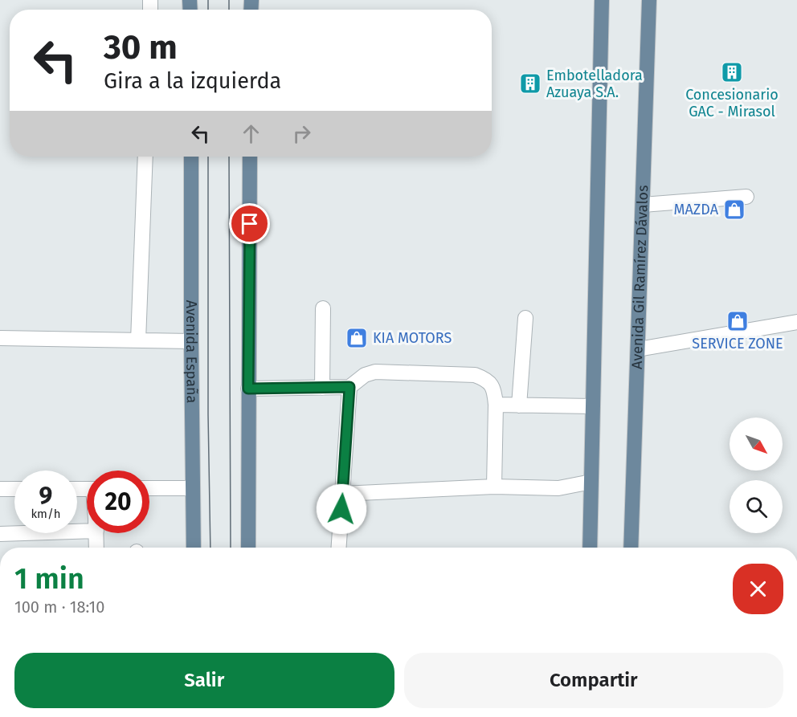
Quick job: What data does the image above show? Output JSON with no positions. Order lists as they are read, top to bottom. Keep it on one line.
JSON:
{"streets":{"main road":["Avenida Gil Ramírez Dávalos","Avenida España"]},"places":{"building":["Concesionario GAC - Mirasol","Embotelladora Azuaya S.A."],"shop":["MAZDA","SERVICE ZONE","KIA MOTORS"]},"north":"bottom right","page":{"turn":["30 m","Gira a la izquierda"],"speed":"9 km/h","limit":"20","heading":["1 min","100 m · 18:10"],"buttons":["Salir","Compartir"]}}
